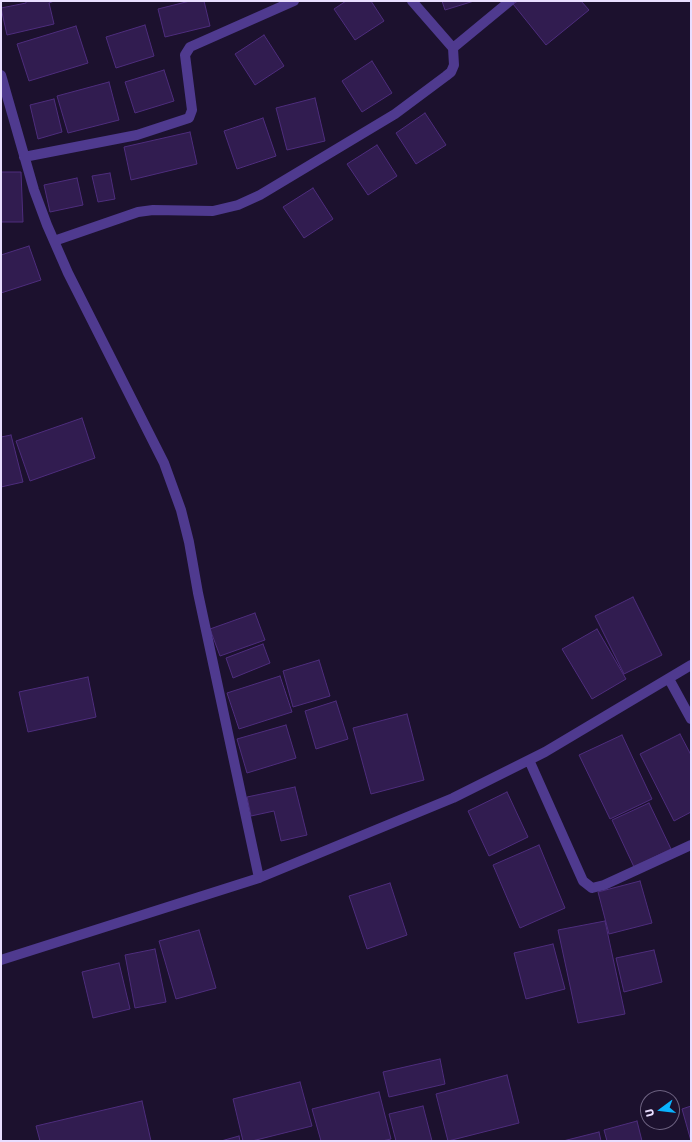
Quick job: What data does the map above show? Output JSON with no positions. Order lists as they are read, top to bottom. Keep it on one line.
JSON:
{"north":"left"}
